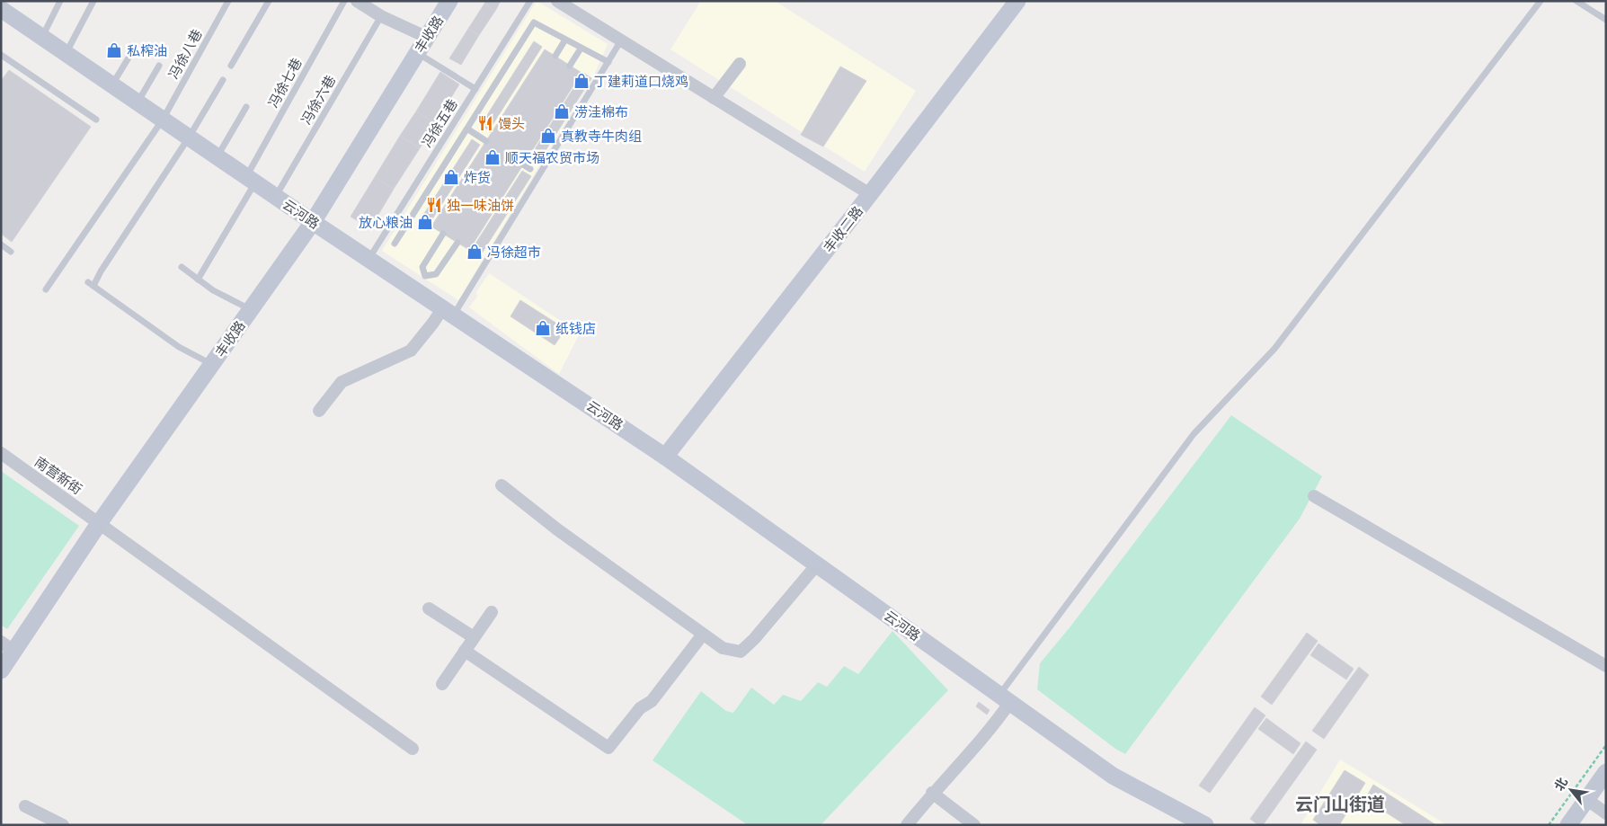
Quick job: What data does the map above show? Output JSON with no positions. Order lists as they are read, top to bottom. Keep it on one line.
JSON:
{"streets":{"street":["丰收路","云河路","丰收二路","南营新街"],"lane":["冯徐八巷","冯徐七巷","冯徐六巷","冯徐五巷"]},"crossings":[["丰收路","云河路"],["丰收路","南营新街"],["冯徐八巷","云河路"],["冯徐七巷","云河路"],["冯徐六巷","云河路"],["冯徐五巷","云河路"],["云河路","丰收二路"]],"districts":["云门山街道"],"places":{"shop":["私榨油","丁建莉道口烧鸡","涝洼棉布","真教寺牛肉组","顺天福农贸市场","炸货","放心粮油","冯徐超市","纸钱店"],"restaurant":["馒头","独一味油饼"]},"north":"top left"}
